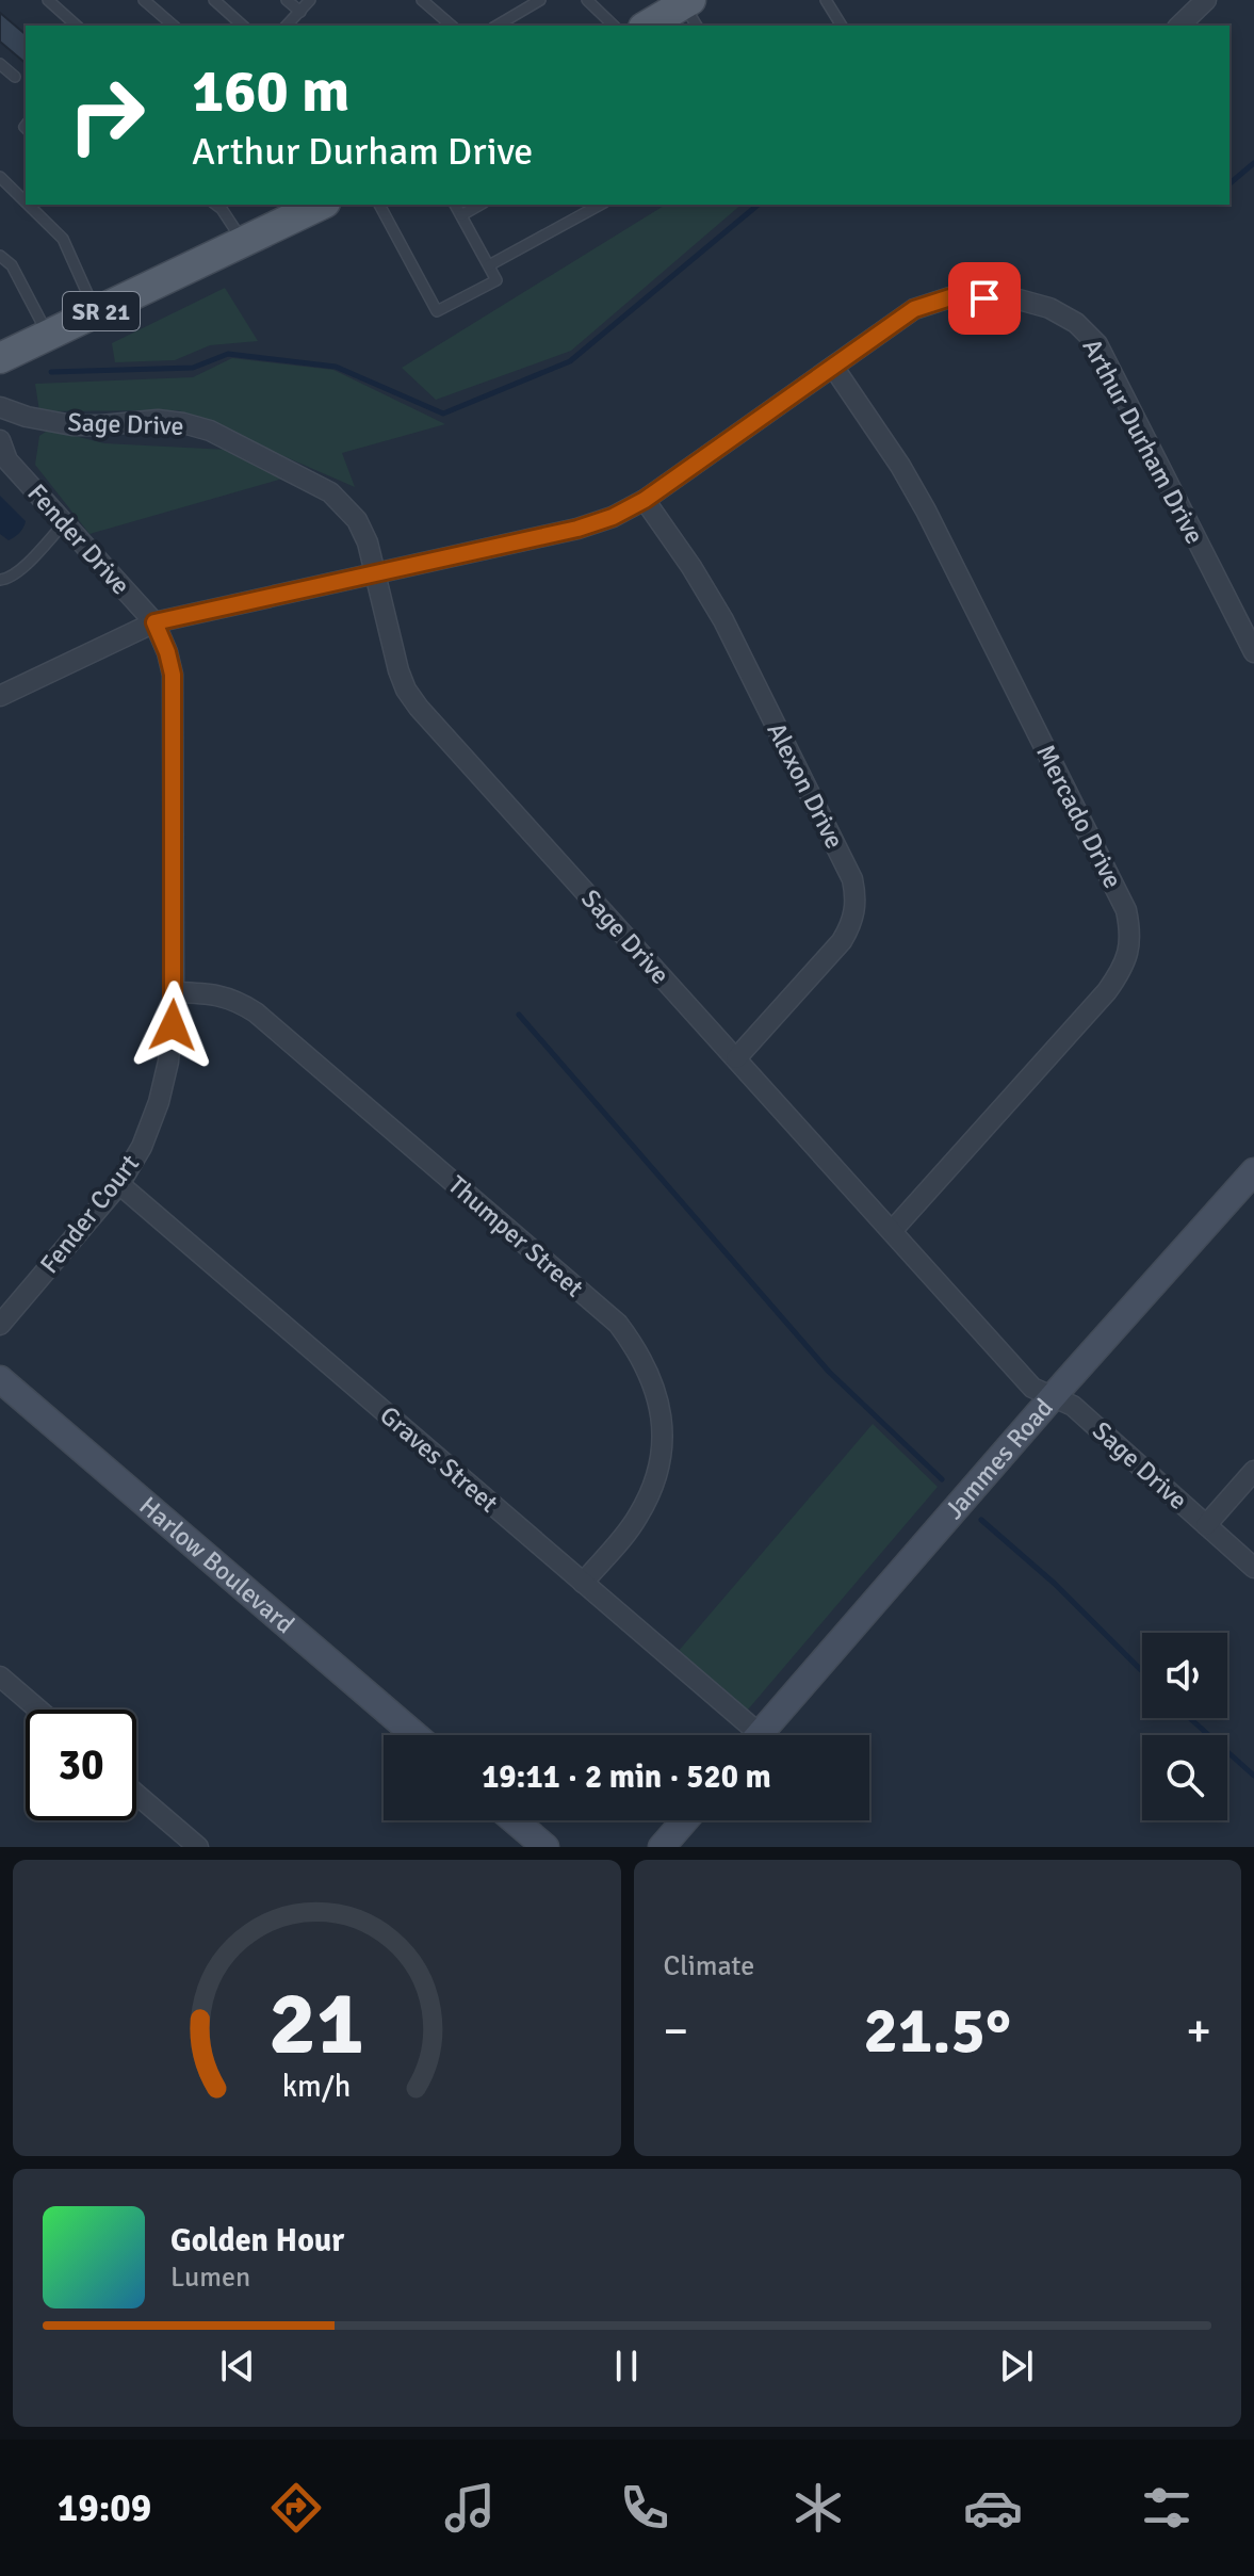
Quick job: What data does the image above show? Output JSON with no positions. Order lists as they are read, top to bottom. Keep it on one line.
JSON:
{"streets":{"main road":["SR 21"],"street":["Sage Drive","Arthur Durham Drive","Fender Drive","Alexon Drive","Mercado Drive","Fender Court","Thumper Street","Graves Street","Jammes Road","Harlow Boulevard"]},"crossings":[["Sage Drive","Arthur Durham Drive"],["Sage Drive","Alexon Drive"],["Sage Drive","Mercado Drive"],["Sage Drive","Jammes Road"],["Arthur Durham Drive","Fender Drive"],["Arthur Durham Drive","Alexon Drive"],["Arthur Durham Drive","Mercado Drive"],["Fender Drive","Fender Court"],["Fender Drive","Thumper Street"],["Fender Court","Thumper Street"],["Fender Court","Graves Street"],["Thumper Street","Graves Street"]],"page":{"turn":["160 m","Arthur Durham Drive"],"limit":"30","trip":"19:11 · 2 min · 520 m","tile":"Climate","heat":["−","21.5°","+"],"song":["Golden Hour","Lumen"],"tabs":"19:09","gauge":["21","km/h"]}}
